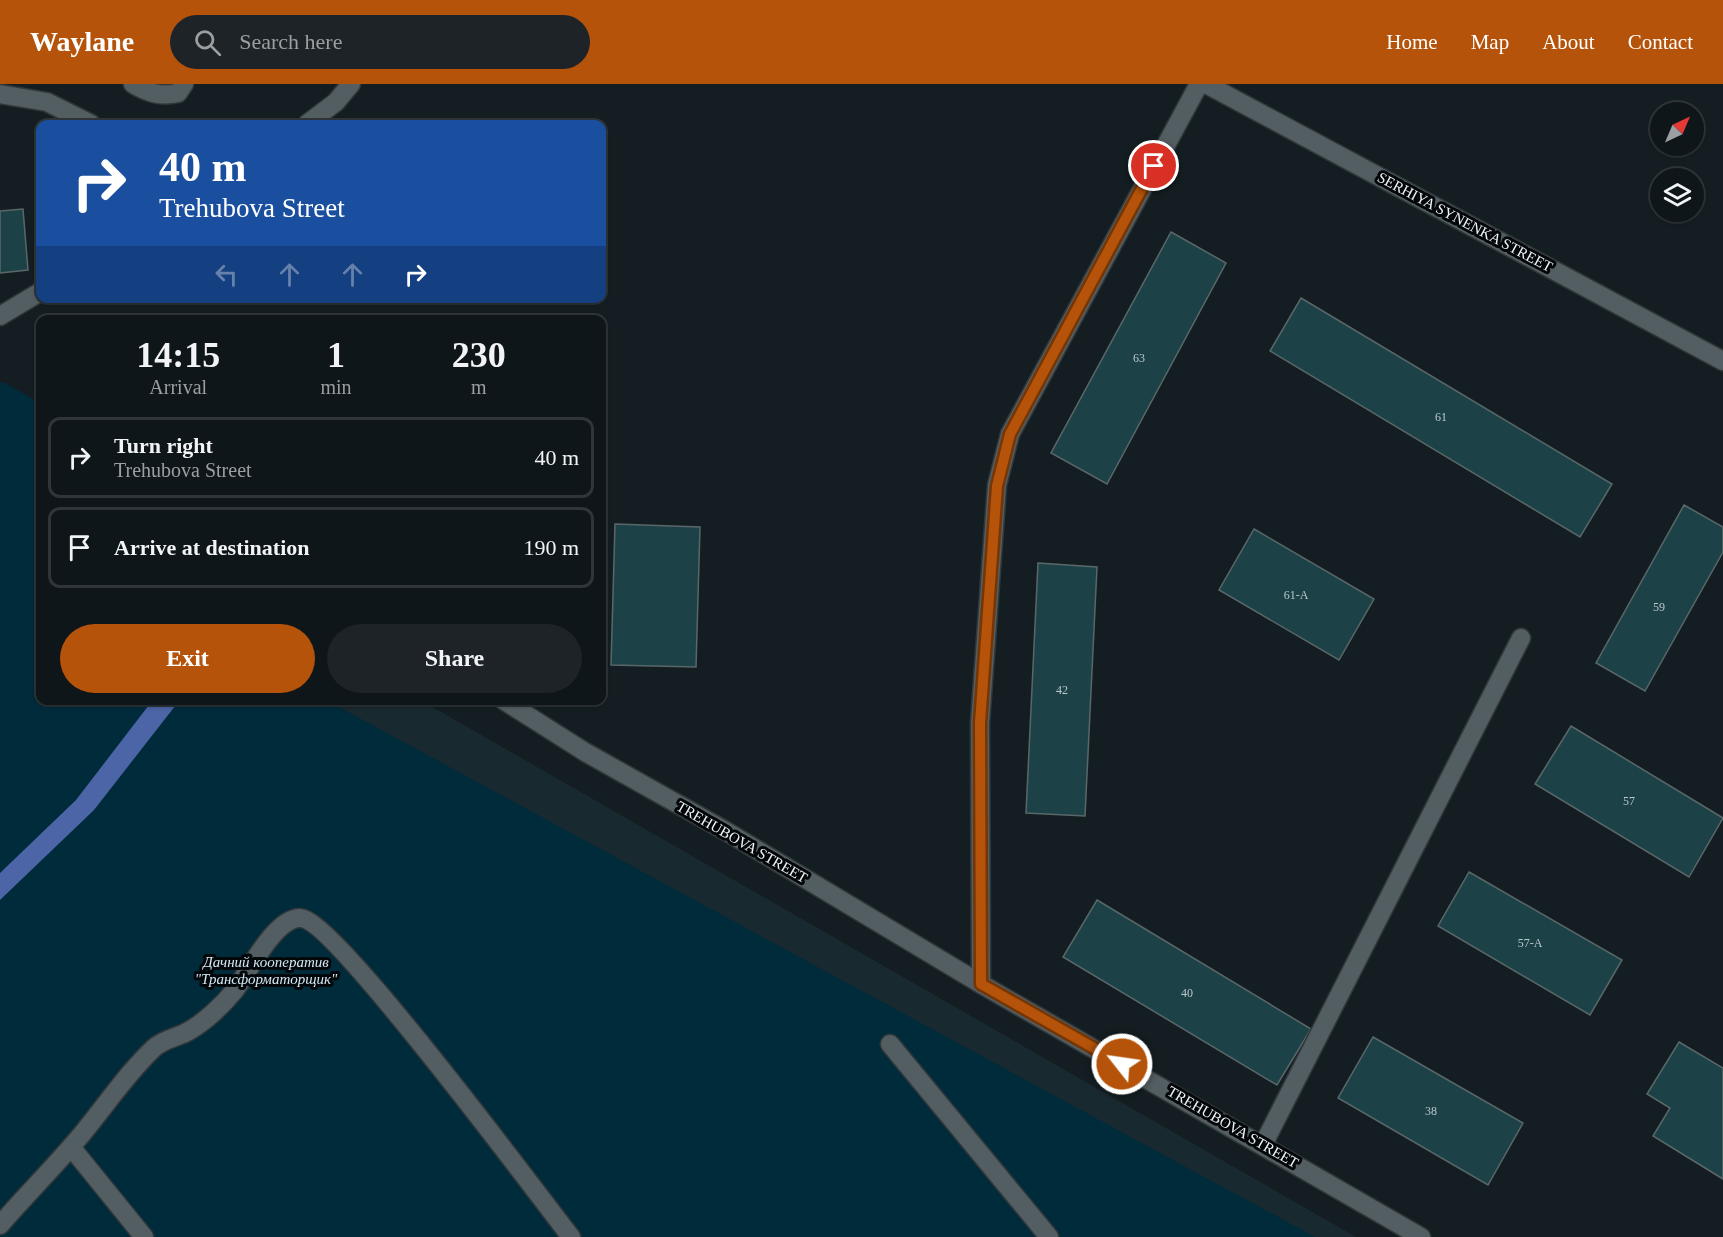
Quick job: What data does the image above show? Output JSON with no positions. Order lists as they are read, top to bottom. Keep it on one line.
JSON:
{"streets":{"street":["SERHIYA SYNENKA STREET","TREHUBOVA STREET"]},"parks":["Дачний кооператив \"Трансформаторщик\""],"house_numbers":["63","61","61-А","59","42","57","57-А","40","38"],"north":"top right","page":{"header":"Waylane","search":"Search here","nav":["Home","Map","About","Contact"],"turn":["40 m","Trehubova Street"],"eta":["14:15","Arrival","1","min","230","m"],"list":[{"name":"Turn right","note":"Trehubova Street","value":"40 m"},{"name":"Arrive at destination","value":"190 m"}],"buttons":["Exit","Share"]}}
